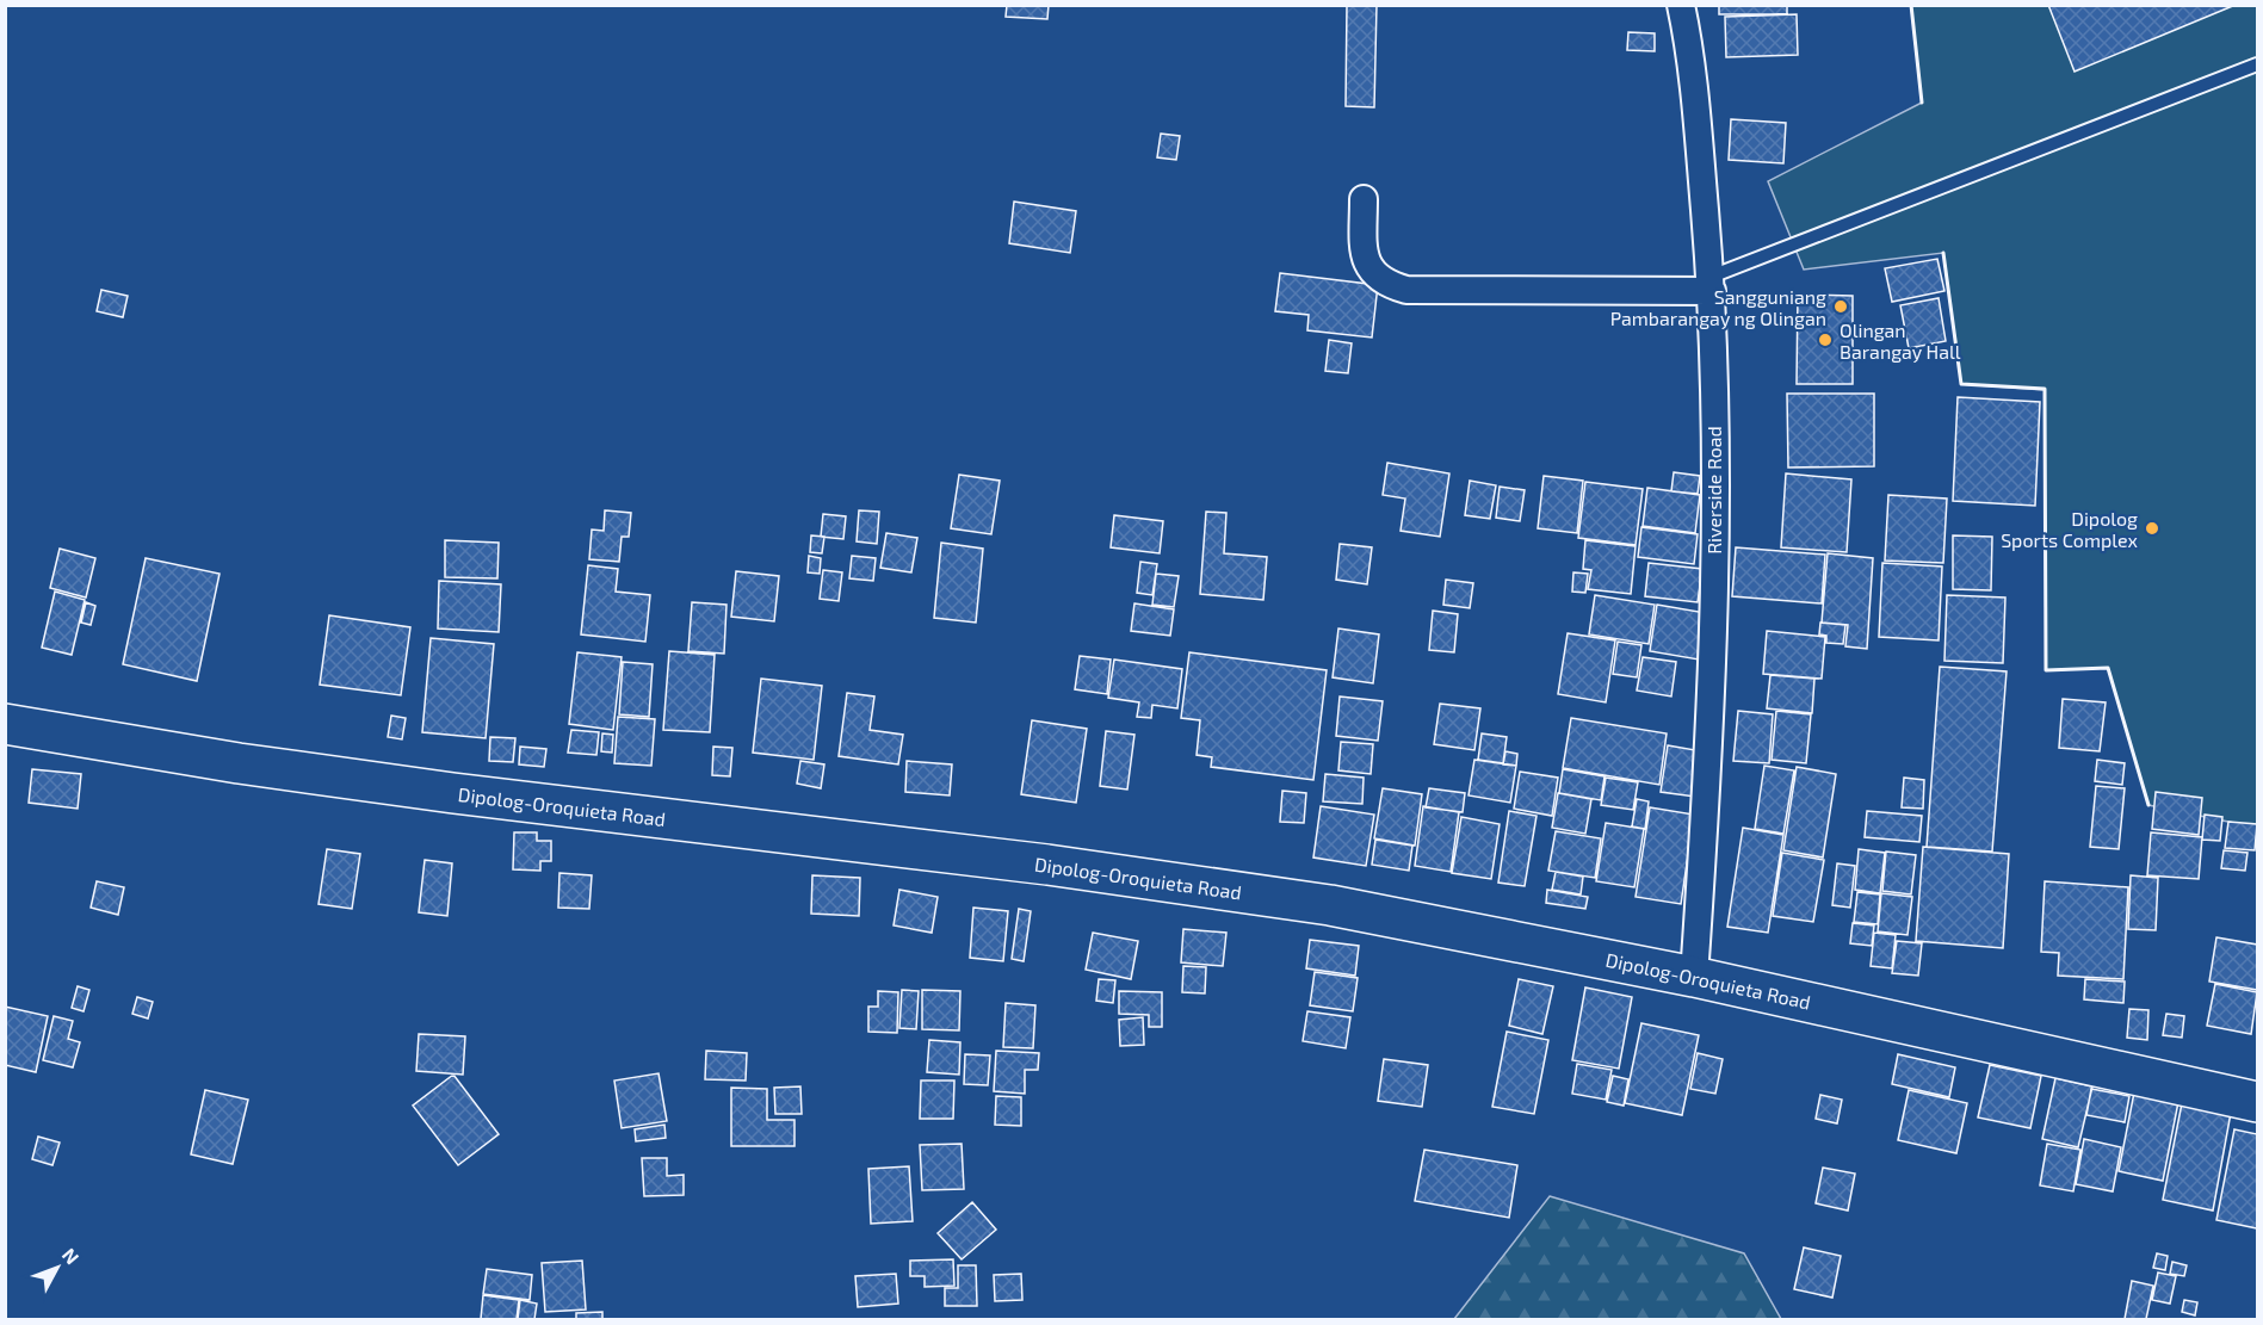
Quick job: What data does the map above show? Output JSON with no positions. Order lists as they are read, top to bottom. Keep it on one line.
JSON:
{"streets":{"main road":["Dipolog-Oroquieta Road"],"street":["Riverside Road"]},"crossings":[["Riverside Road","Dipolog-Oroquieta Road"]],"places":["Sangguniang Pambarangay ng Olingan","Olingan Barangay Hall","Dipolog Sports Complex"],"north":"top right"}
